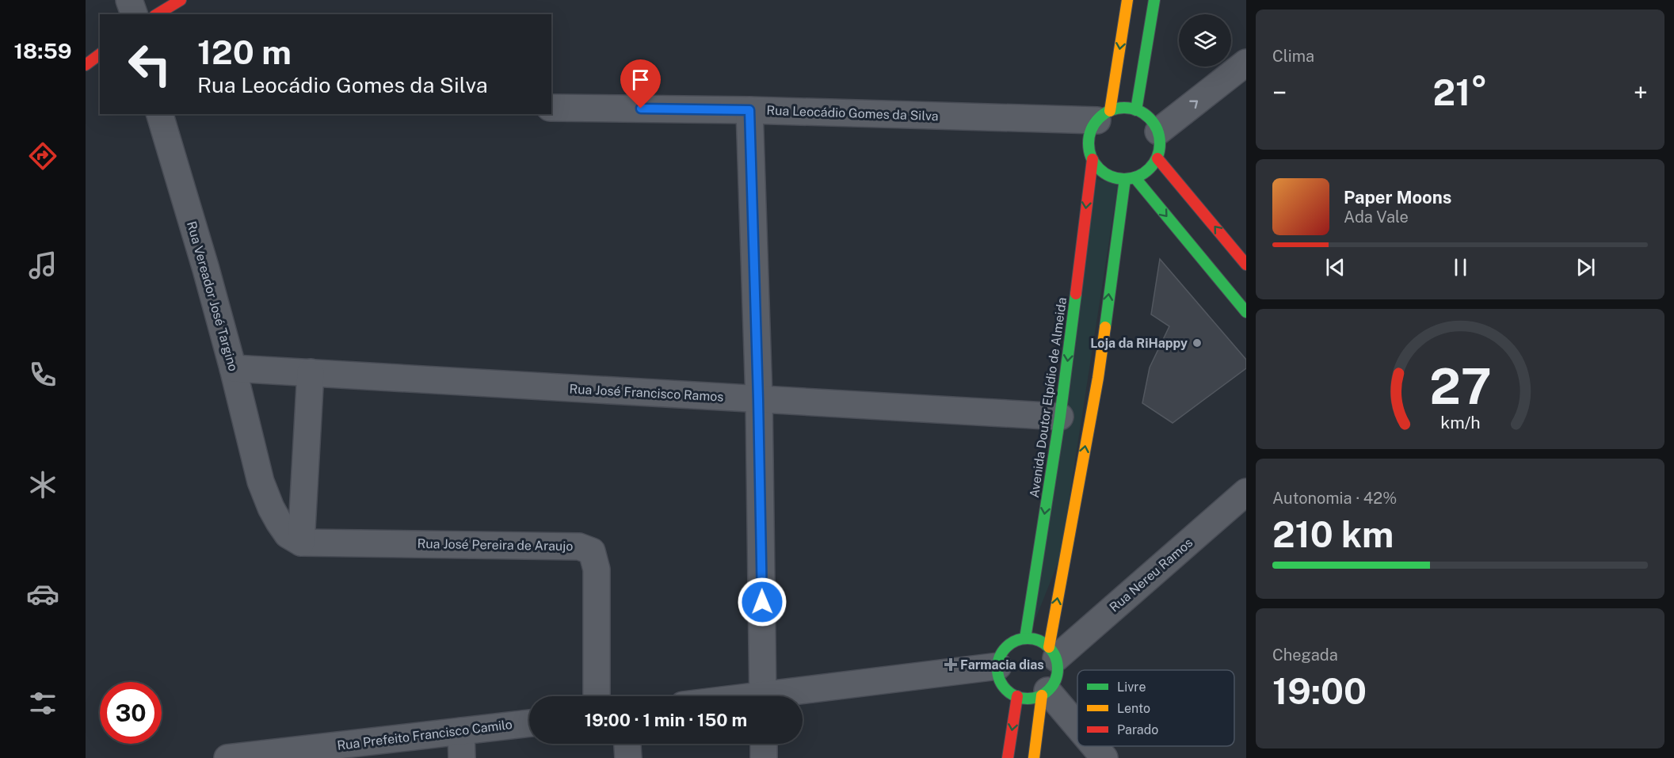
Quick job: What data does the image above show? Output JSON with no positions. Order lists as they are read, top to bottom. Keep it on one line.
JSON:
{"streets":{"main road":["Avenida Doutor Elpídio de Almeida"],"street":["Rua Leocádio Gomes da Silva","Rua Vereador José Targino","Rua José Francisco Ramos","Rua José Pereira de Araujo","Rua Nereu Ramos","Rua Prefeito Francisco Camilo"]},"crossings":[["Rua Leocádio Gomes da Silva","Avenida Doutor Elpídio de Almeida"],["Rua Vereador José Targino","Rua José Francisco Ramos"],["Rua Vereador José Targino","Rua José Pereira de Araujo"],["Rua José Francisco Ramos","Avenida Doutor Elpídio de Almeida"],["Avenida Doutor Elpídio de Almeida","Rua Nereu Ramos"]],"places":{"other":["Loja da RiHappy"],"health":["Farmacia dias"]},"legend":["Livre","Lento","Parado"],"page":{"tabs":"18:59","tile":["Clima",["Autonomia · 42%","210 km"],["Chegada","19:00"]],"turn":["120 m","Rua Leocádio Gomes da Silva"],"heat":["−","21°","+"],"song":["Paper Moons","Ada Vale"],"limit":"30","trip":"19:00 · 1 min · 150 m","gauge":["27","km/h"]}}
